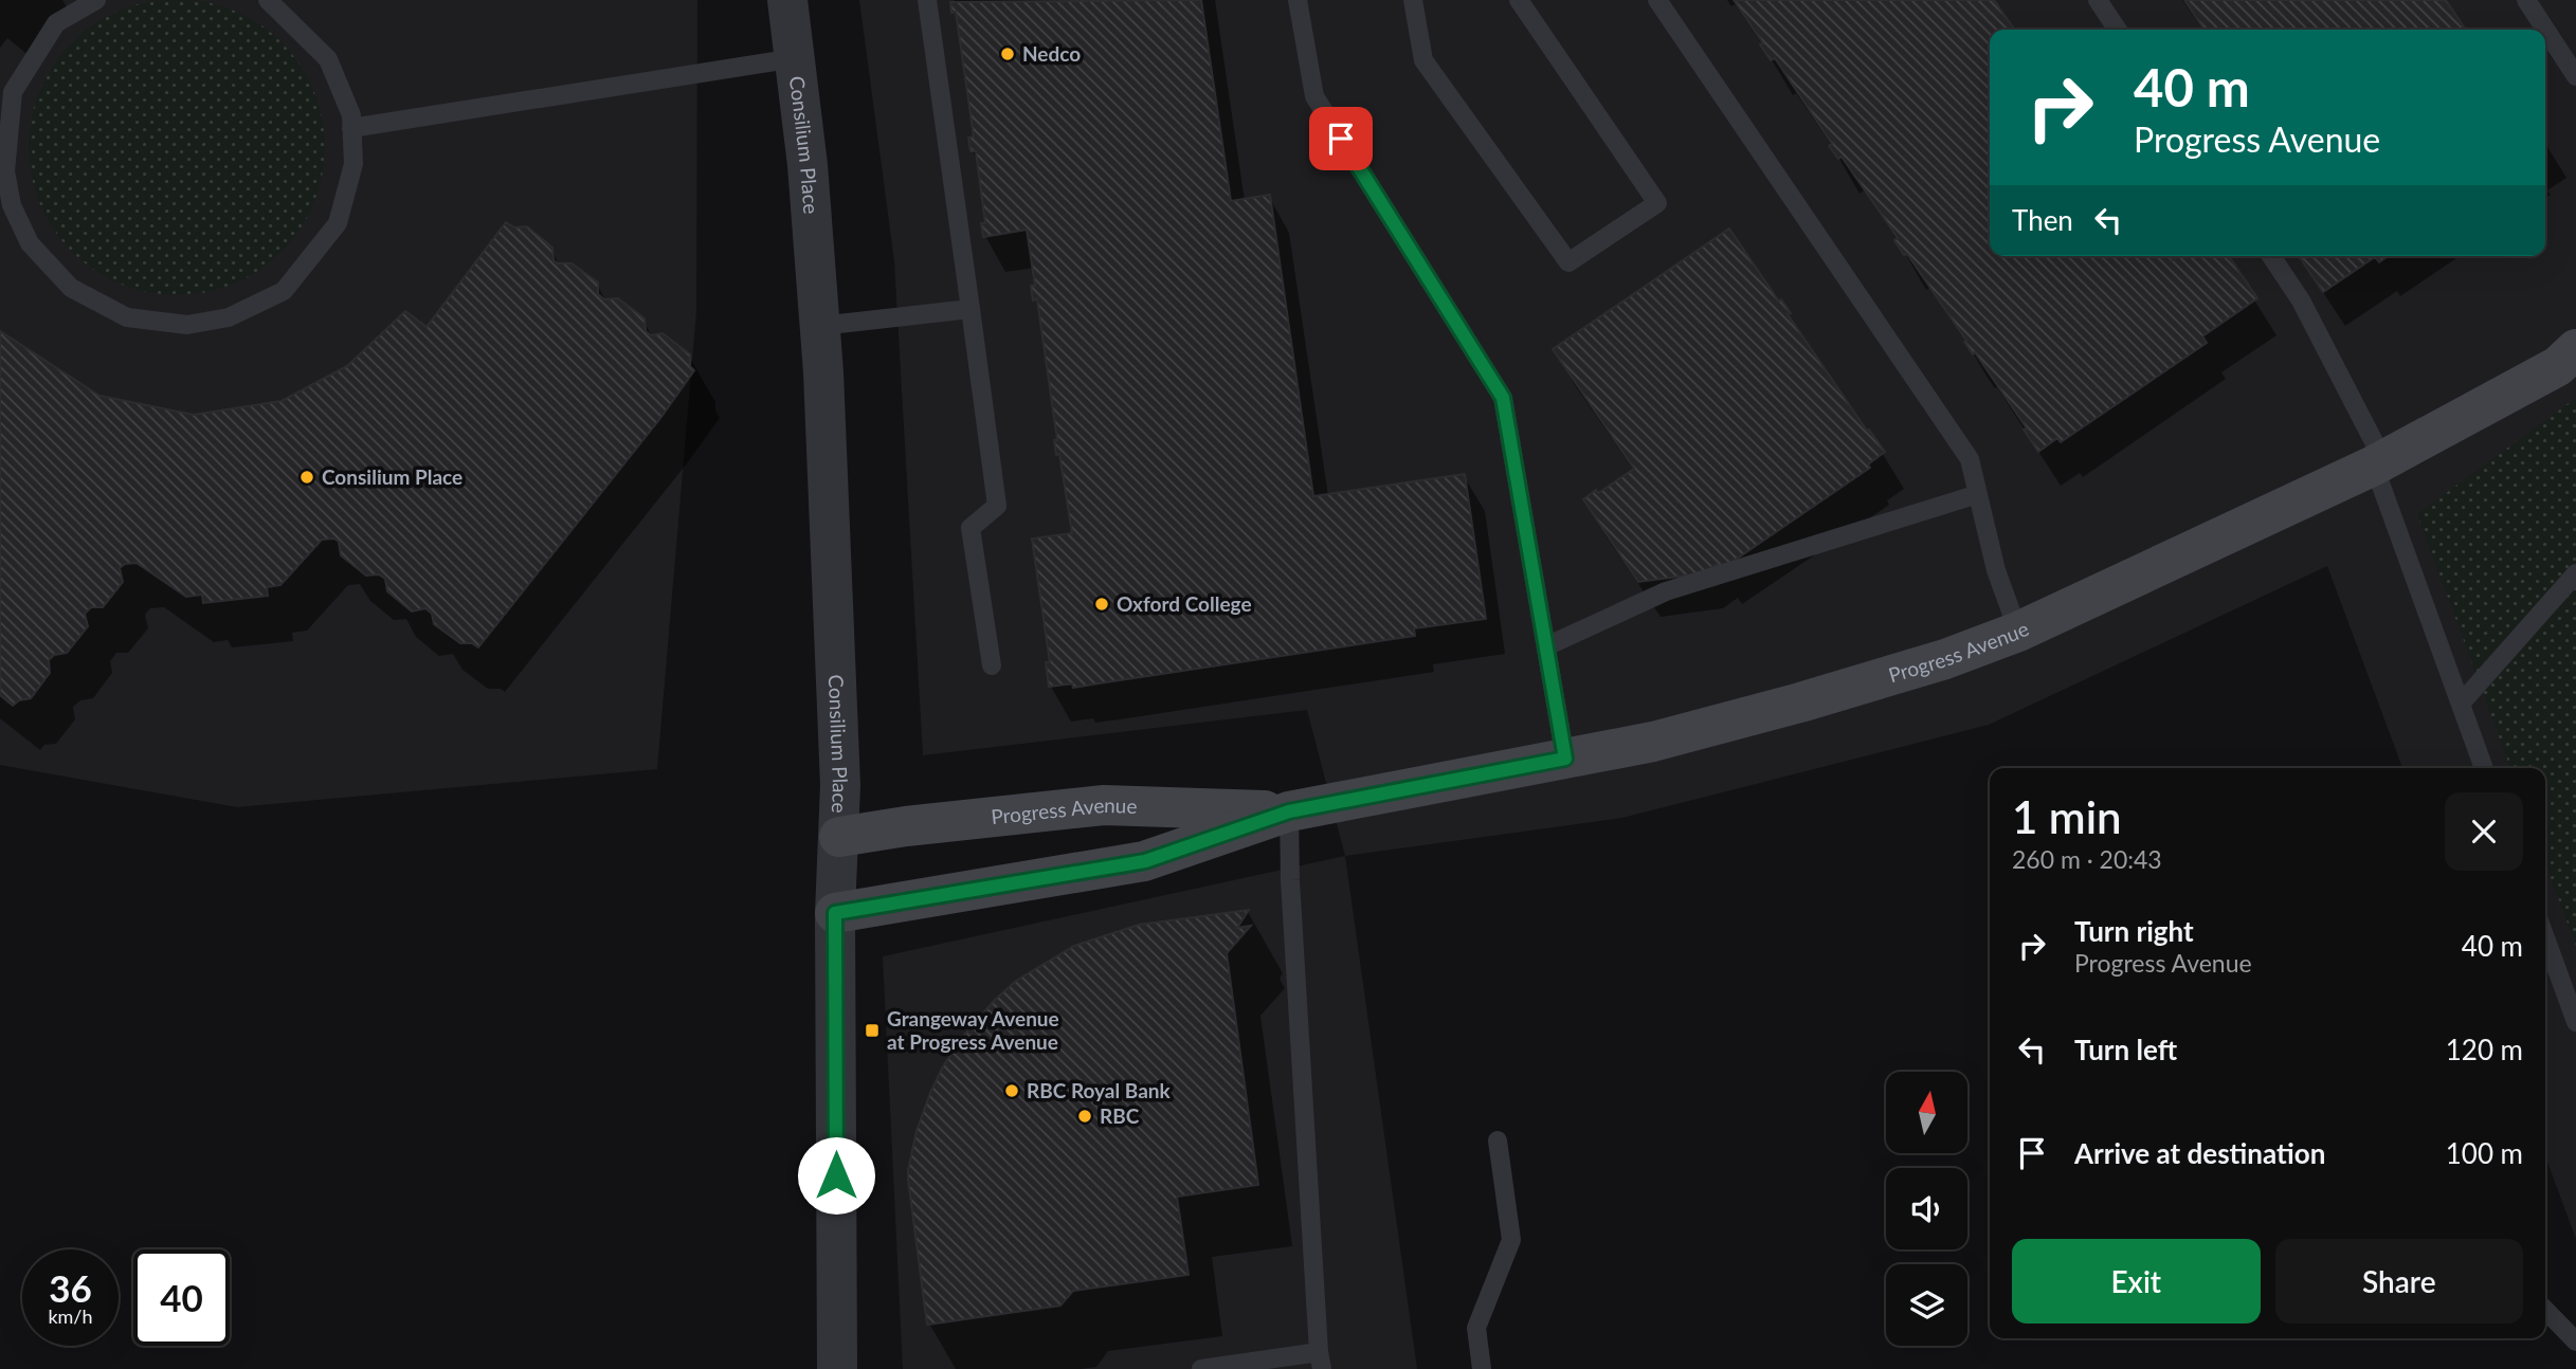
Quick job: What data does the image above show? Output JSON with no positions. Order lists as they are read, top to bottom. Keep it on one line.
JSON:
{"streets":{"main road":["Progress Avenue"],"street":["Consilium Place"]},"crossings":[["Consilium Place","Progress Avenue"]],"places":{"other":["Nedco","Consilium Place","Oxford College","RBC Royal Bank","RBC"],"transit":["Grangeway Avenue at Progress Avenue"]},"north":"top","page":{"turn":["40 m","Progress Avenue"],"then":"Then","heading":["1 min","260 m · 20:43"],"list":[{"name":"Turn right","note":"Progress Avenue","value":"40 m"},{"name":"Turn left","value":"120 m"},{"name":"Arrive at destination","value":"100 m"}],"buttons":["Exit","Share"],"speed":"36 km/h","limit":"40"}}
